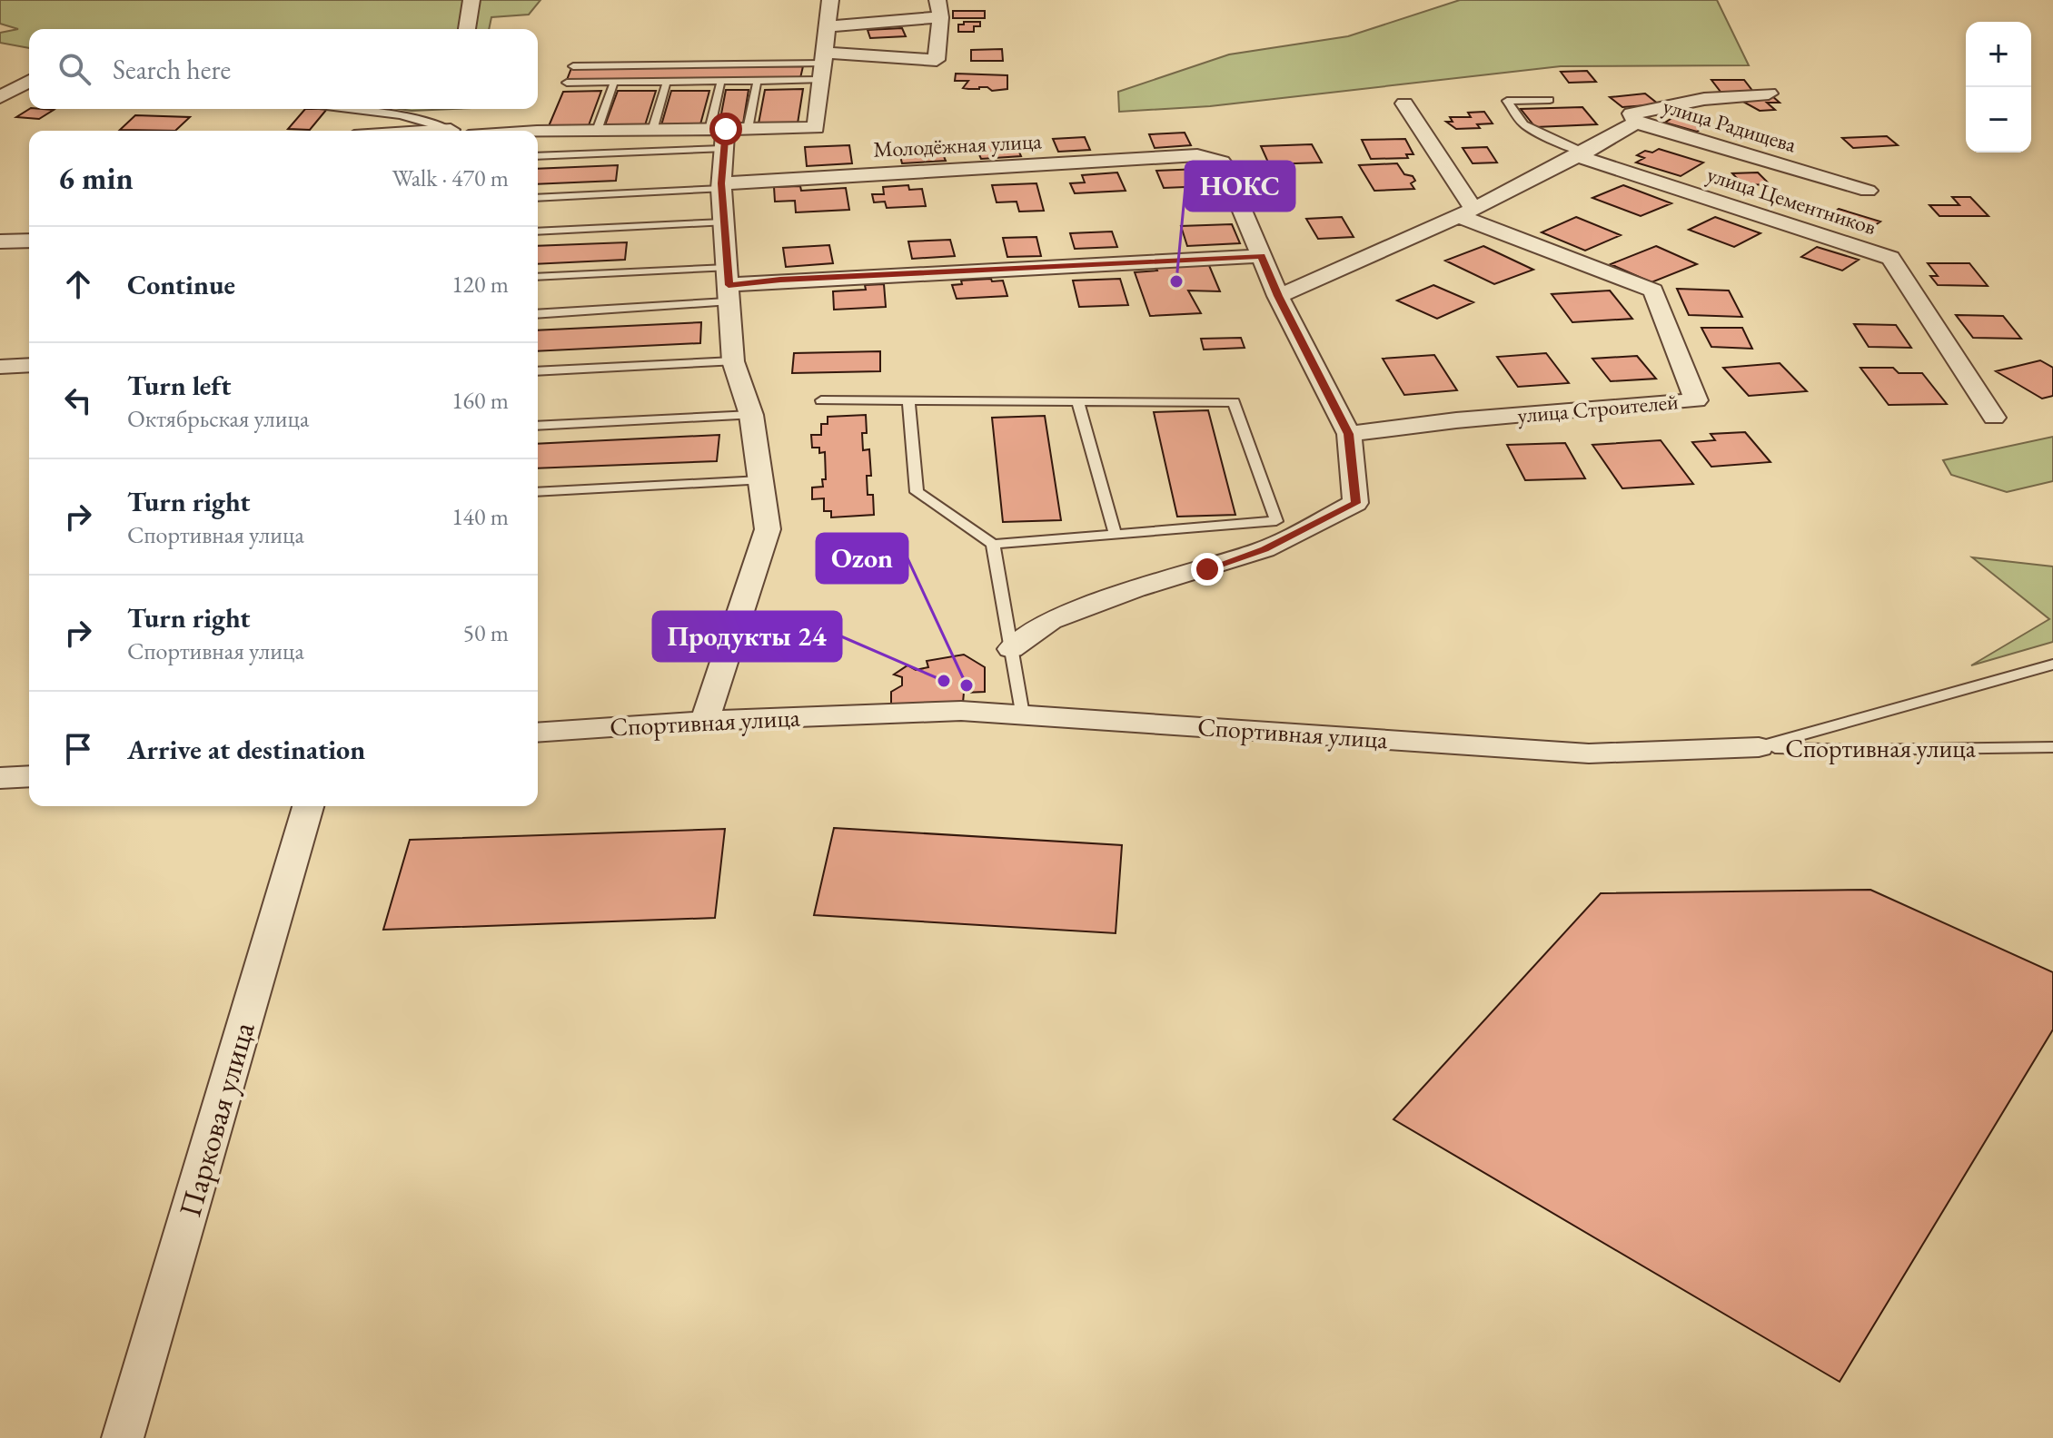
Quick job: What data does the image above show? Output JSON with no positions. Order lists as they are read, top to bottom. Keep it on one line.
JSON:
{"streets":{"street":["улица Радищева","Молодёжная улица","улица Цементников","улица Строителей","Спортивная улица","Парковая улица"]},"places":["НОКС","Продукты 24","Ozon"],"page":{"map_buttons":["+","−"],"search":"Search here","heading":["6 min","Walk · 470 m"],"list":[["Continue","120 m"],["Turn left","Октябрьская улица","160 m"],["Turn right","Спортивная улица","140 m"],["Turn right","Спортивная улица","50 m"],"Arrive at destination"]}}
